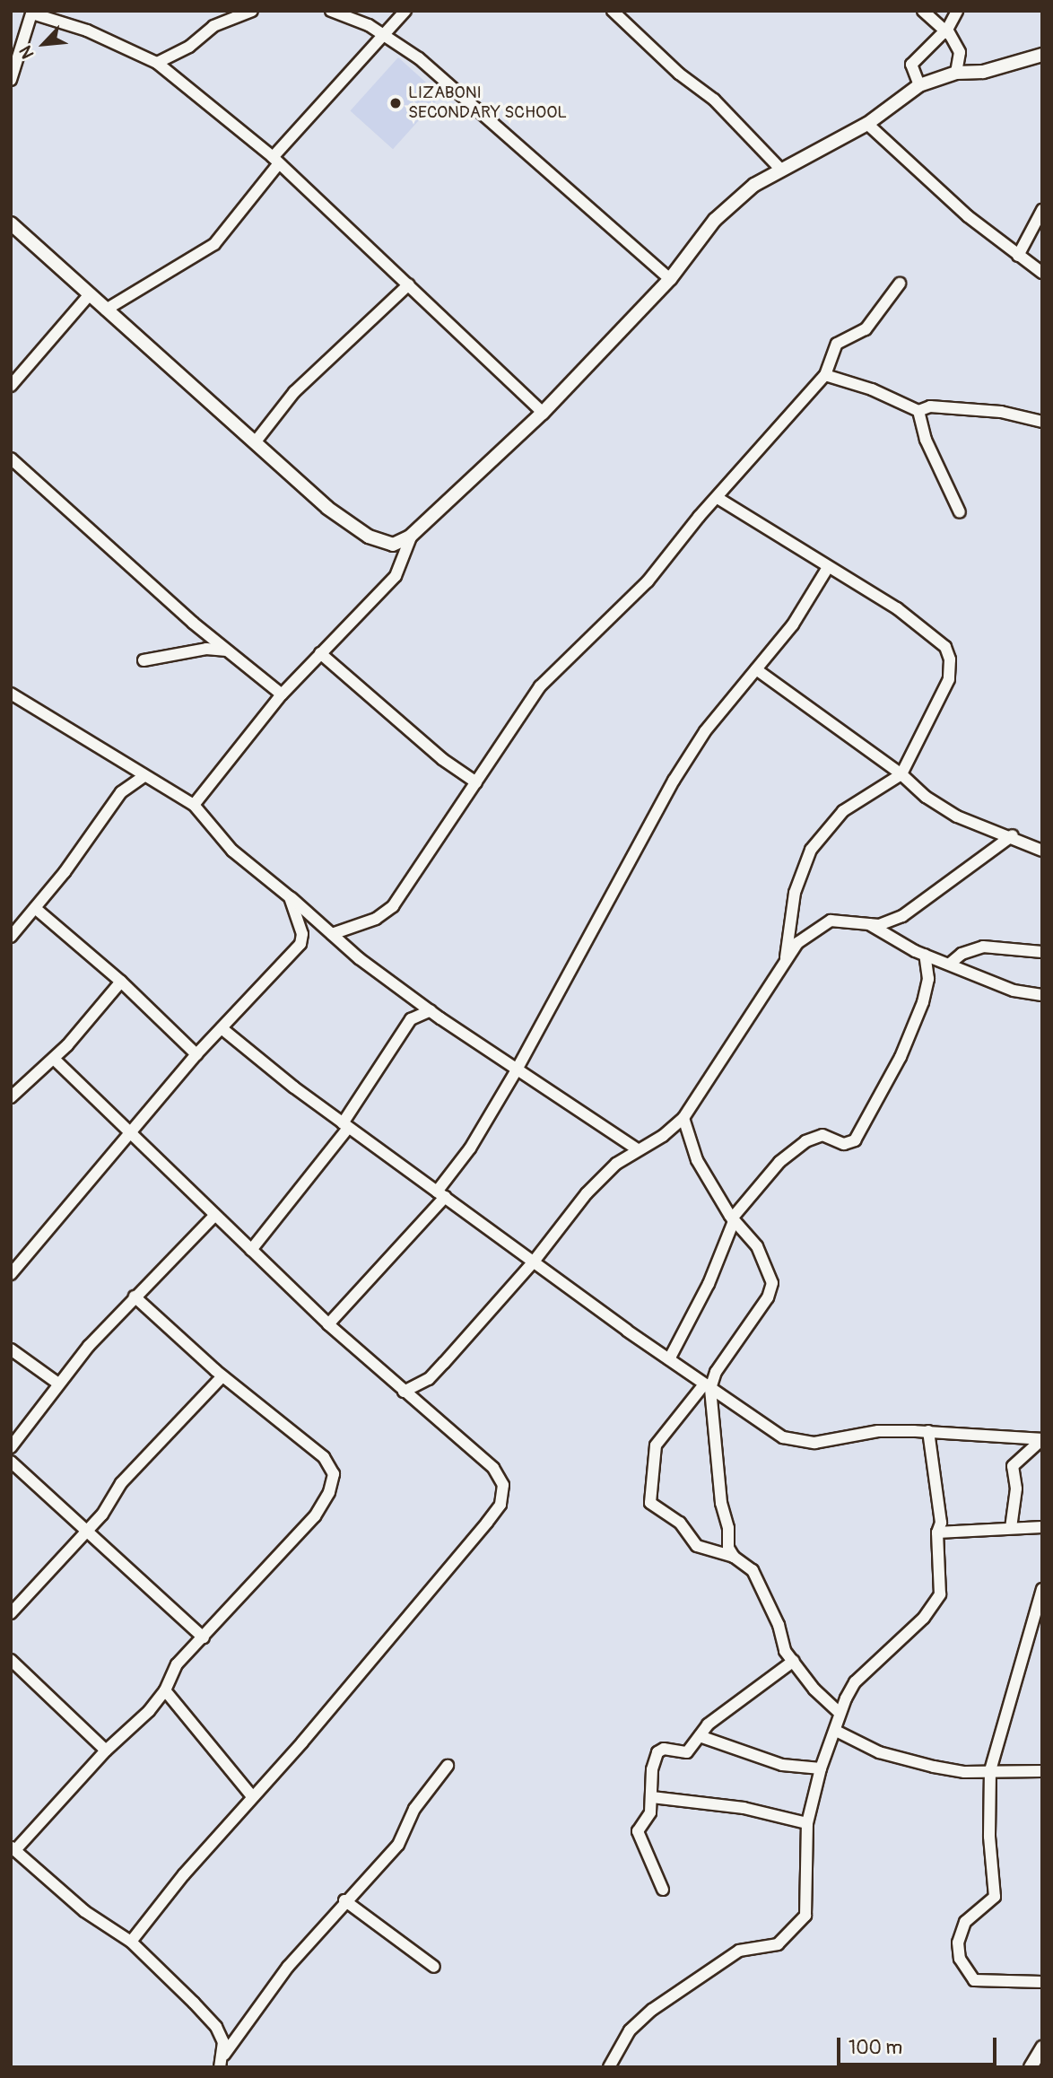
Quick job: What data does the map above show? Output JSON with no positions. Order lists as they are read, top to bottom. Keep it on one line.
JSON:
{"places":["LIZABONI SECONDARY SCHOOL"],"scale_bar":"100 m","north":"bottom left"}
